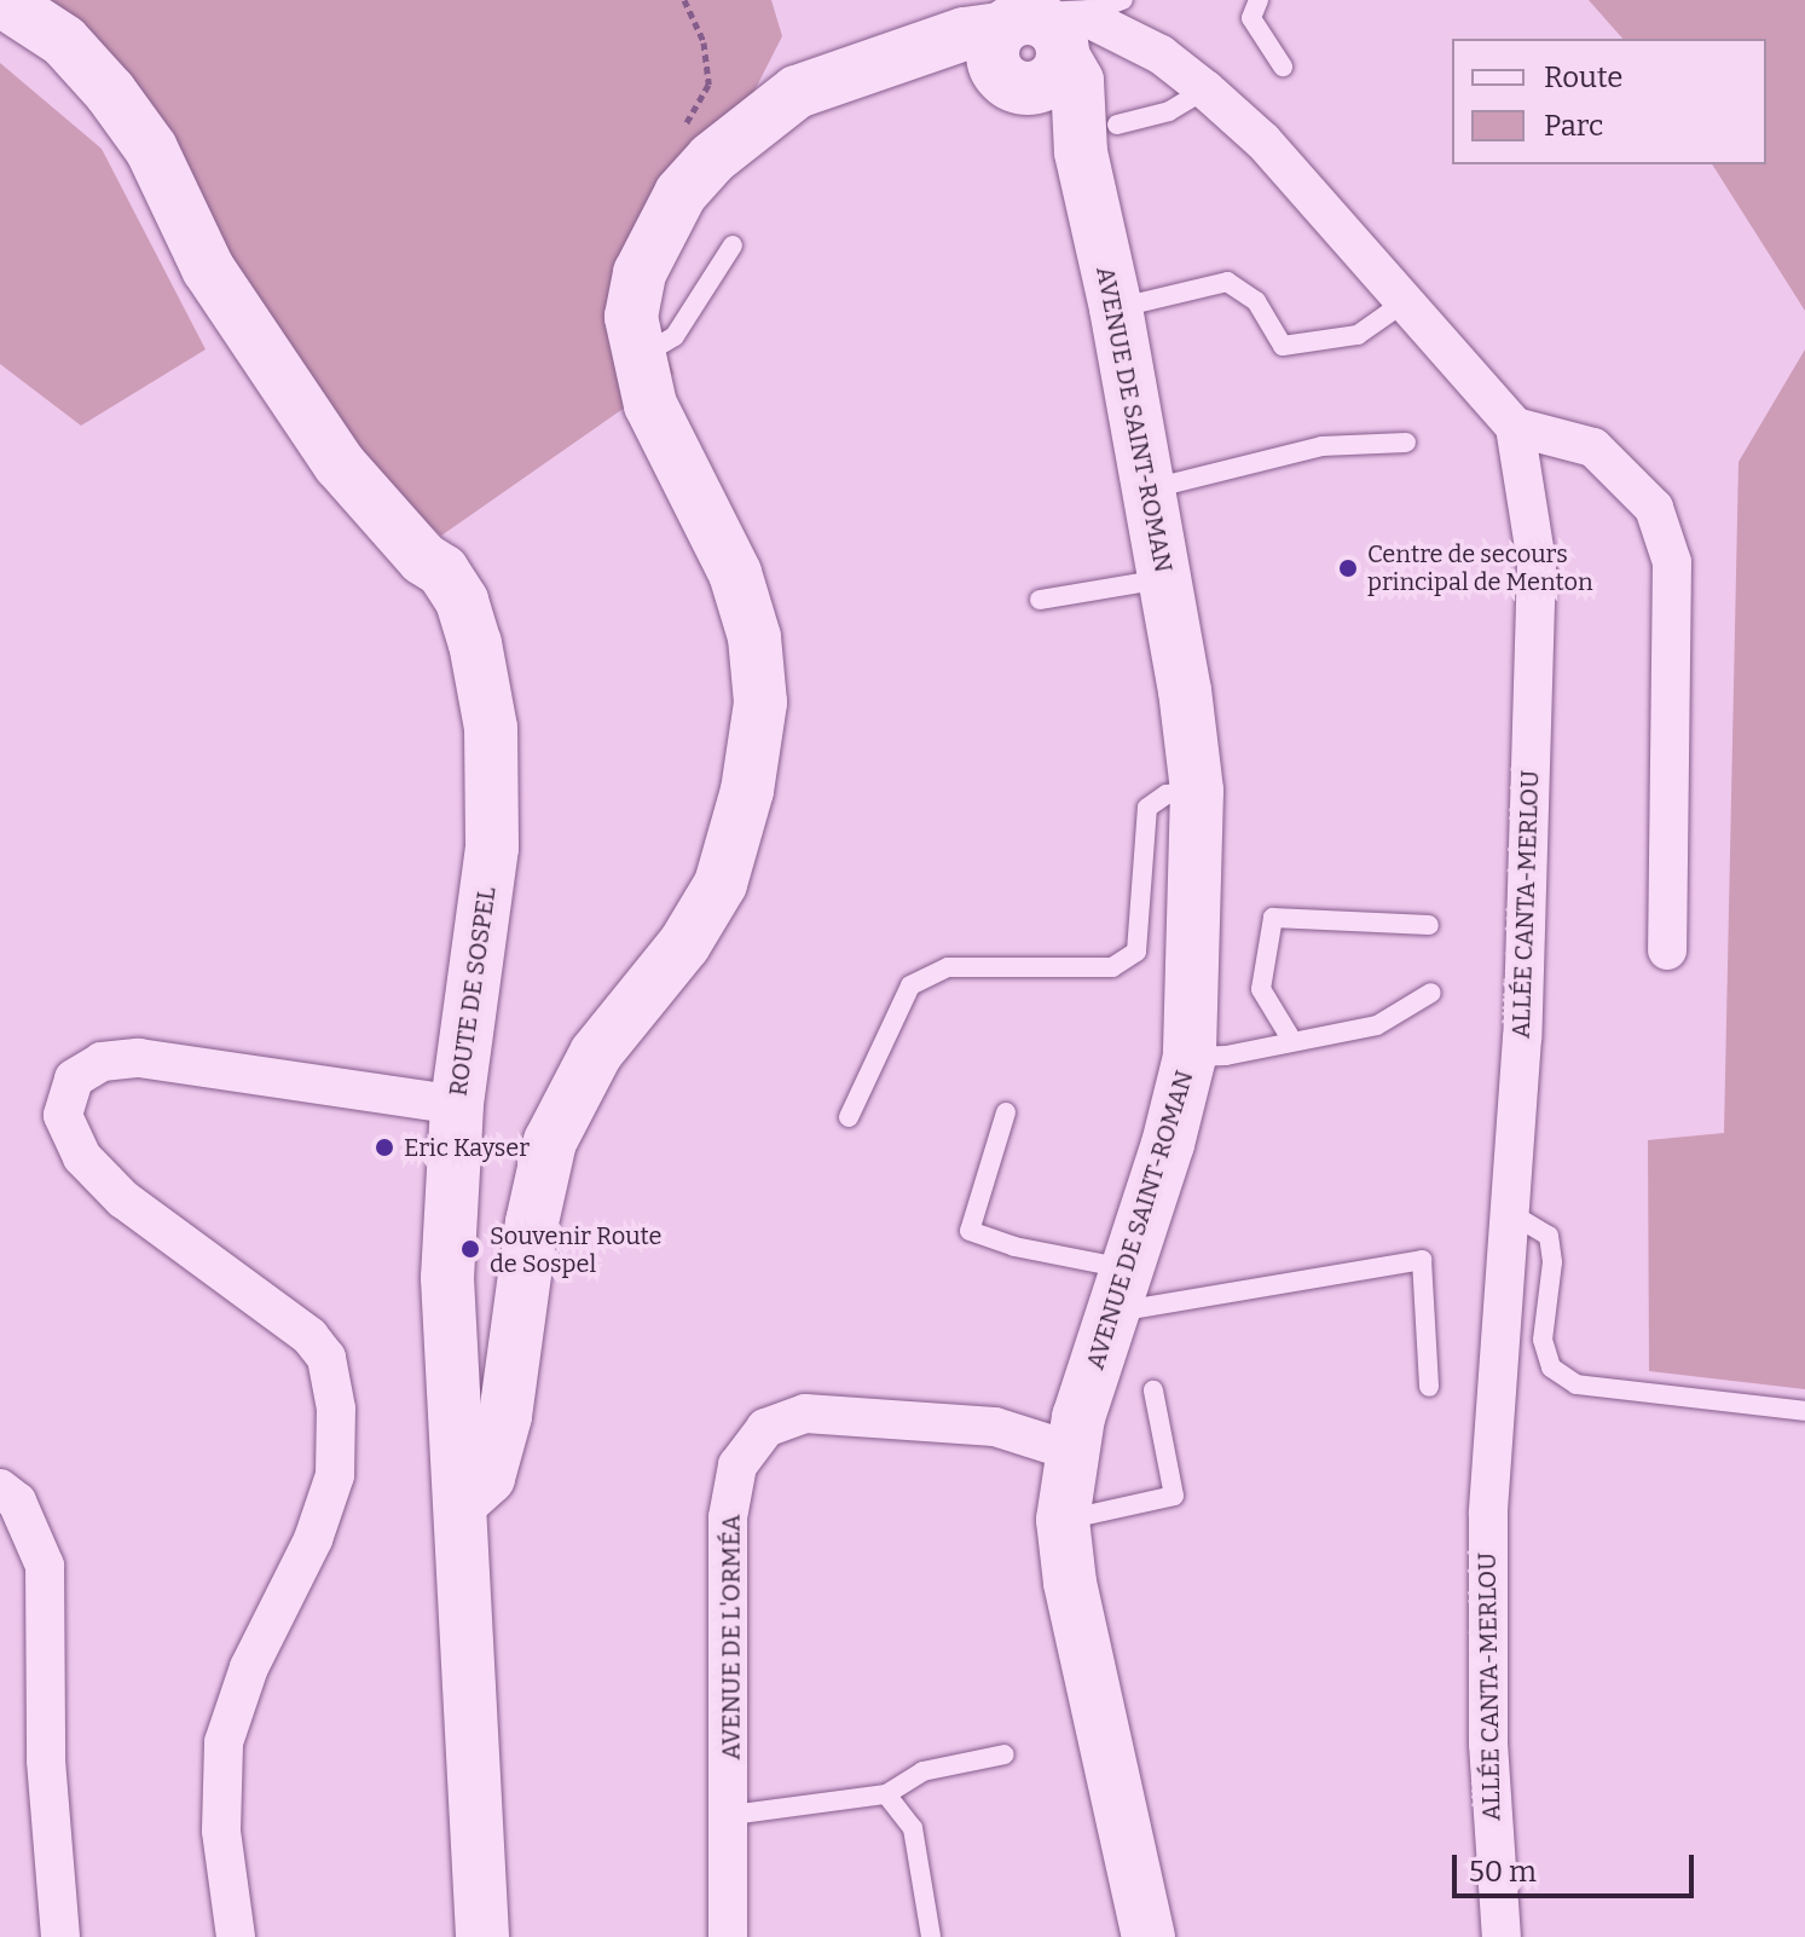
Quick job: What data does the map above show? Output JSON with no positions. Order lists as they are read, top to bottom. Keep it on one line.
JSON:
{"streets":{"street":["AVENUE DE SAINT-ROMAN","ALLÉE CANTA-MERLOU","ROUTE DE SOSPEL","AVENUE DE L'ORMÉA"]},"crossings":[["AVENUE DE SAINT-ROMAN","ALLÉE CANTA-MERLOU"],["AVENUE DE SAINT-ROMAN","AVENUE DE L'ORMÉA"]],"places":["Centre de secours principal de Menton","Eric Kayser","Souvenir Route de Sospel"],"legend":["Route","Parc"],"scale_bar":"50 m"}
